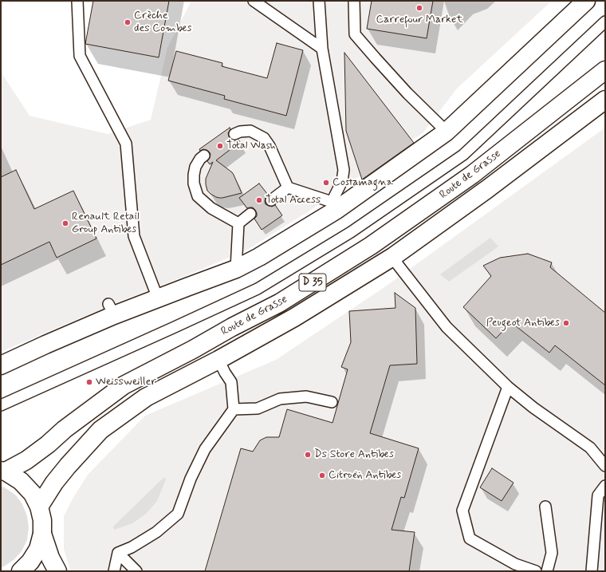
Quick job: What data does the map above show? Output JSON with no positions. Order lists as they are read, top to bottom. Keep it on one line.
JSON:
{"streets":{"main road":["Route de Grasse","D 35"]},"places":["Carrefour Market","Crèche des Combes","Total Wash","Costamagna","Total Access","Renault Retail Group Antibes","Peugeot Antibes","Weissweiller","Ds Store Antibes","Citroën Antibes"]}
